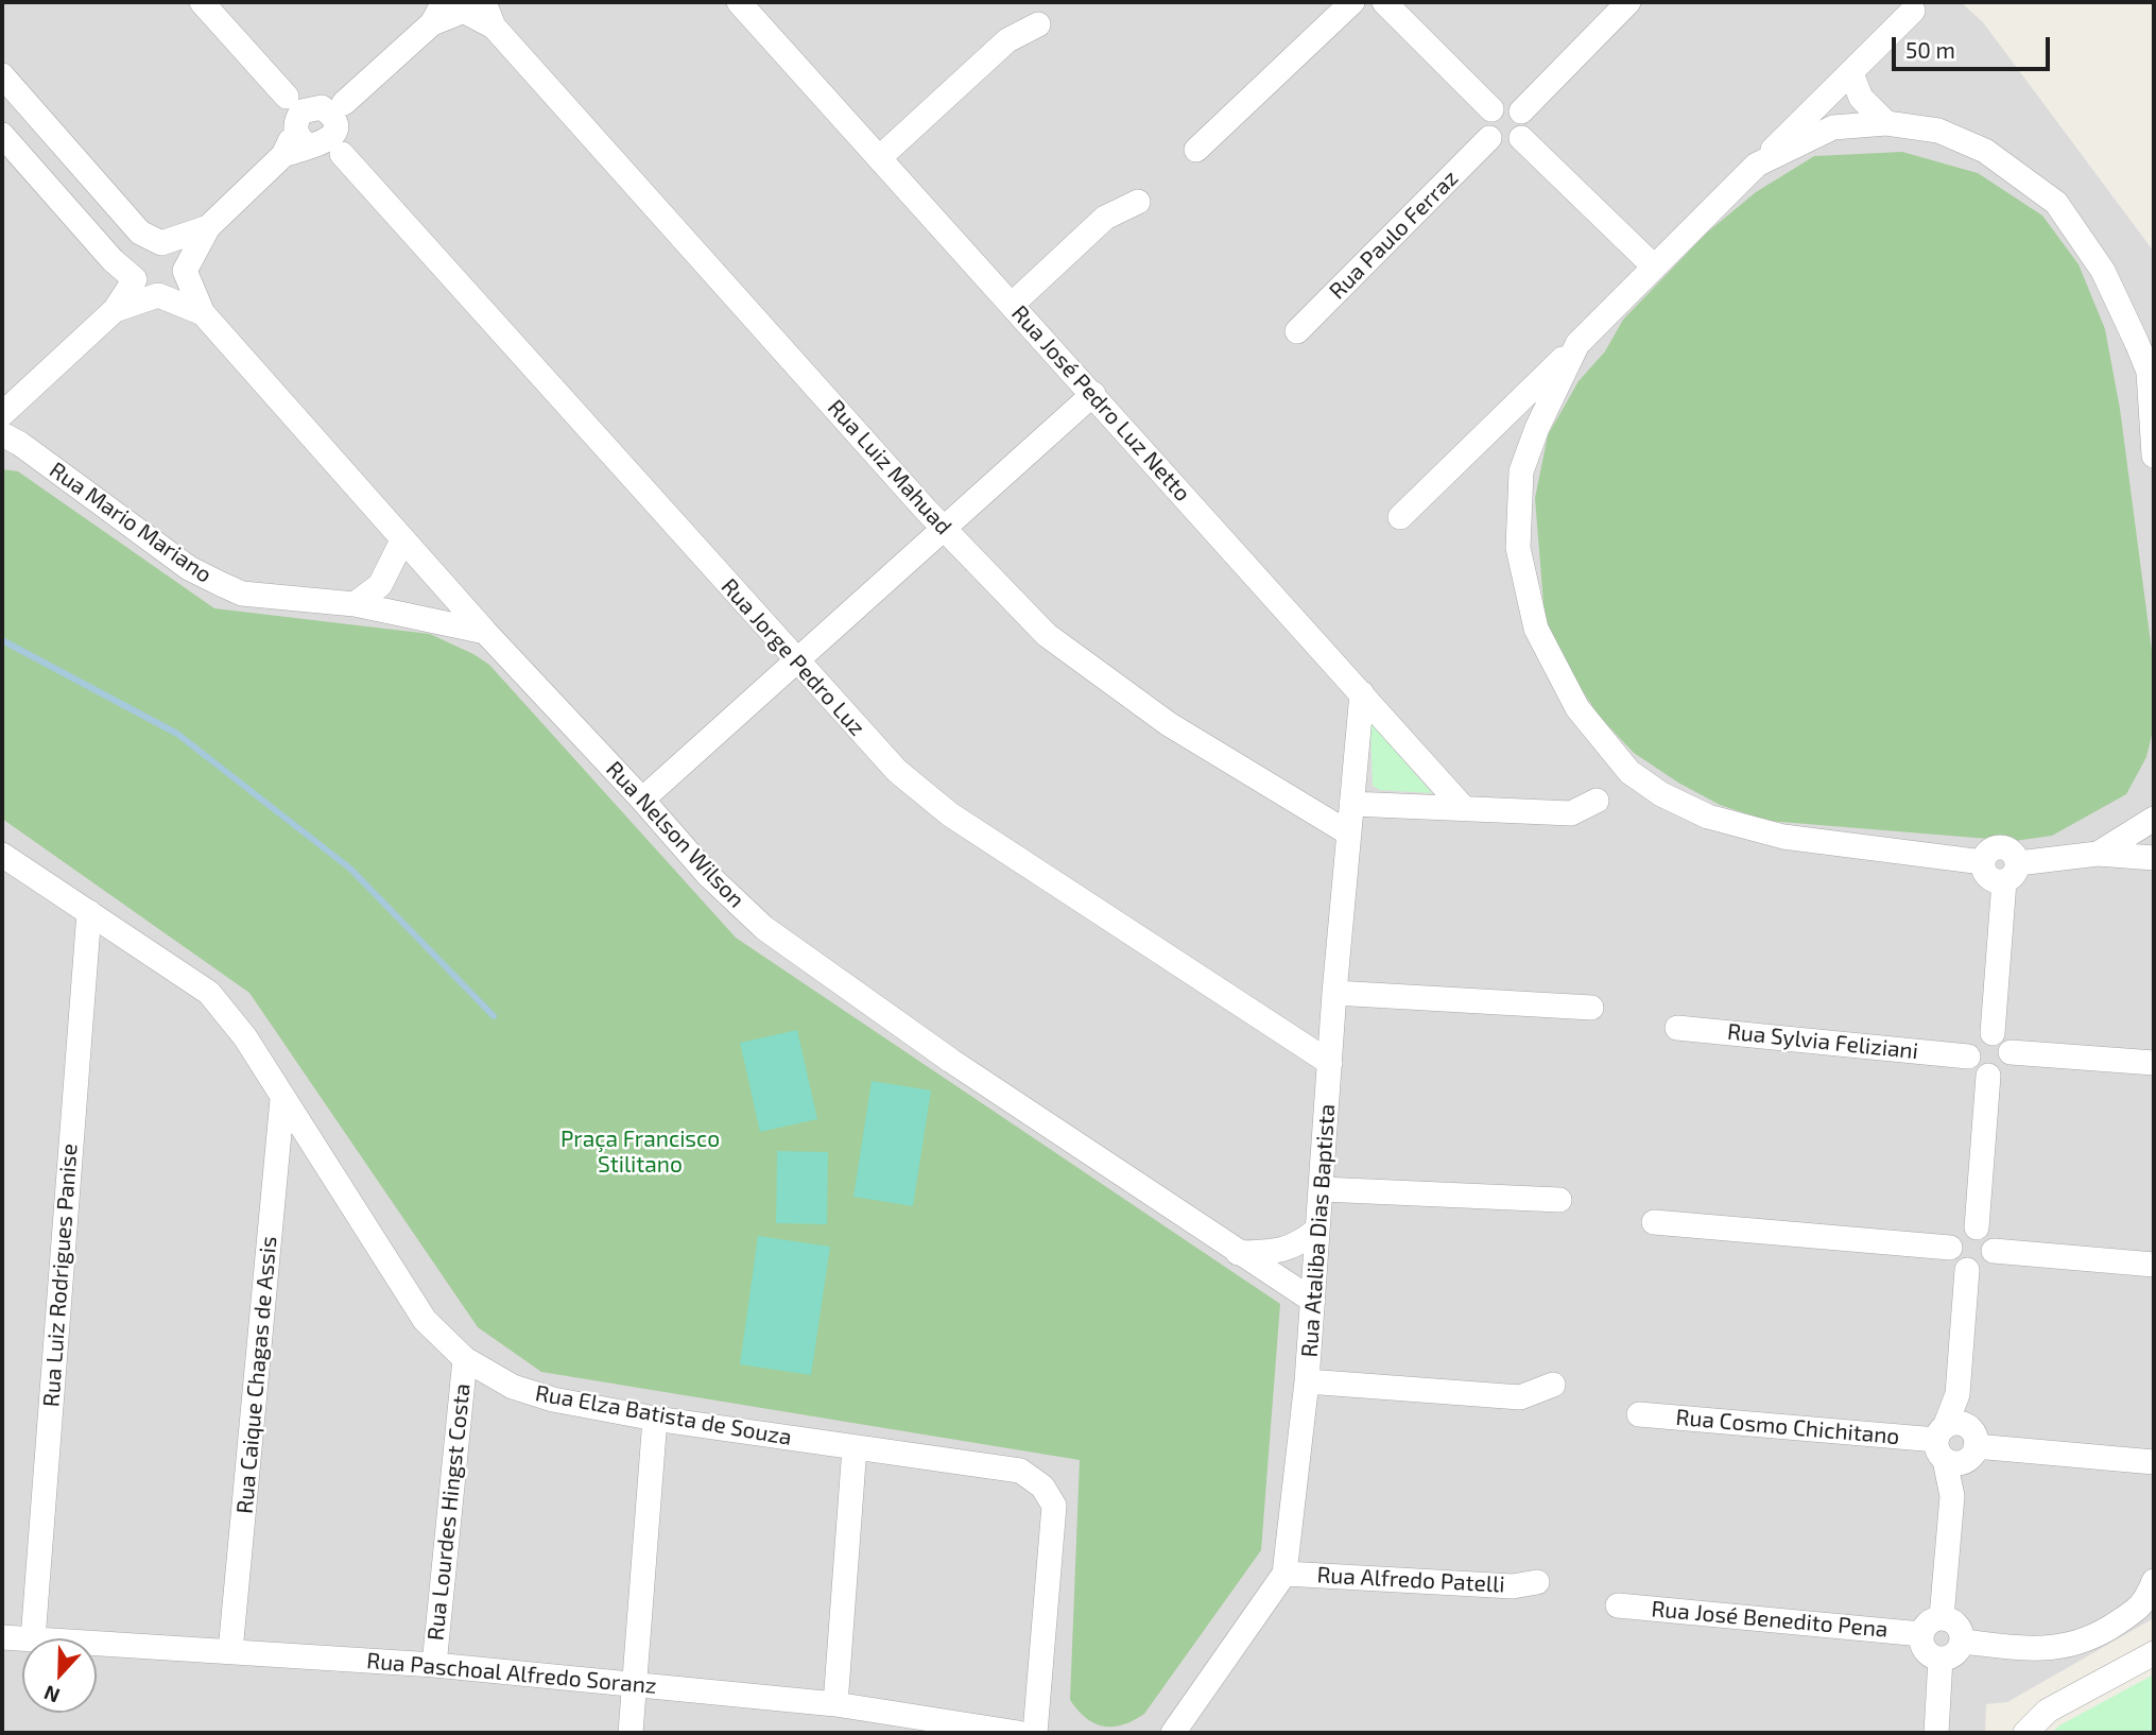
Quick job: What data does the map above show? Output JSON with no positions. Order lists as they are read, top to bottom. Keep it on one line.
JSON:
{"streets":{"street":["Rua Paulo Ferraz","Rua José Pedro Luz Netto","Rua Luiz Mahuad","Rua Mario Mariano","Rua Jorge Pedro Luz","Rua Nelson Wilson","Rua Sylvia Feliziani","Rua Ataliba Dias Baptista","Rua Luiz Rodrigues Panise","Rua Caique Chagas de Assis","Rua Elza Batista de Souza","Rua Cosmo Chichitano","Rua Lourdes Hingst Costa","Rua Alfredo Patelli","Rua José Benedito Pena","Rua Paschoal Alfredo Soranz"]},"crossings":[["Rua José Pedro Luz Netto","Rua Ataliba Dias Baptista"],["Rua Luiz Mahuad","Rua Ataliba Dias Baptista"],["Rua Mario Mariano","Rua Nelson Wilson"],["Rua Jorge Pedro Luz","Rua Ataliba Dias Baptista"],["Rua Nelson Wilson","Rua Ataliba Dias Baptista"],["Rua Ataliba Dias Baptista","Rua Alfredo Patelli"],["Rua Luiz Rodrigues Panise","Rua Elza Batista de Souza"],["Rua Caique Chagas de Assis","Rua Elza Batista de Souza"],["Rua Caique Chagas de Assis","Rua Paschoal Alfredo Soranz"],["Rua Elza Batista de Souza","Rua Lourdes Hingst Costa"],["Rua Lourdes Hingst Costa","Rua Paschoal Alfredo Soranz"]],"parks":["Praça Francisco Stilitano"],"scale_bar":"50 m","north":"bottom"}
